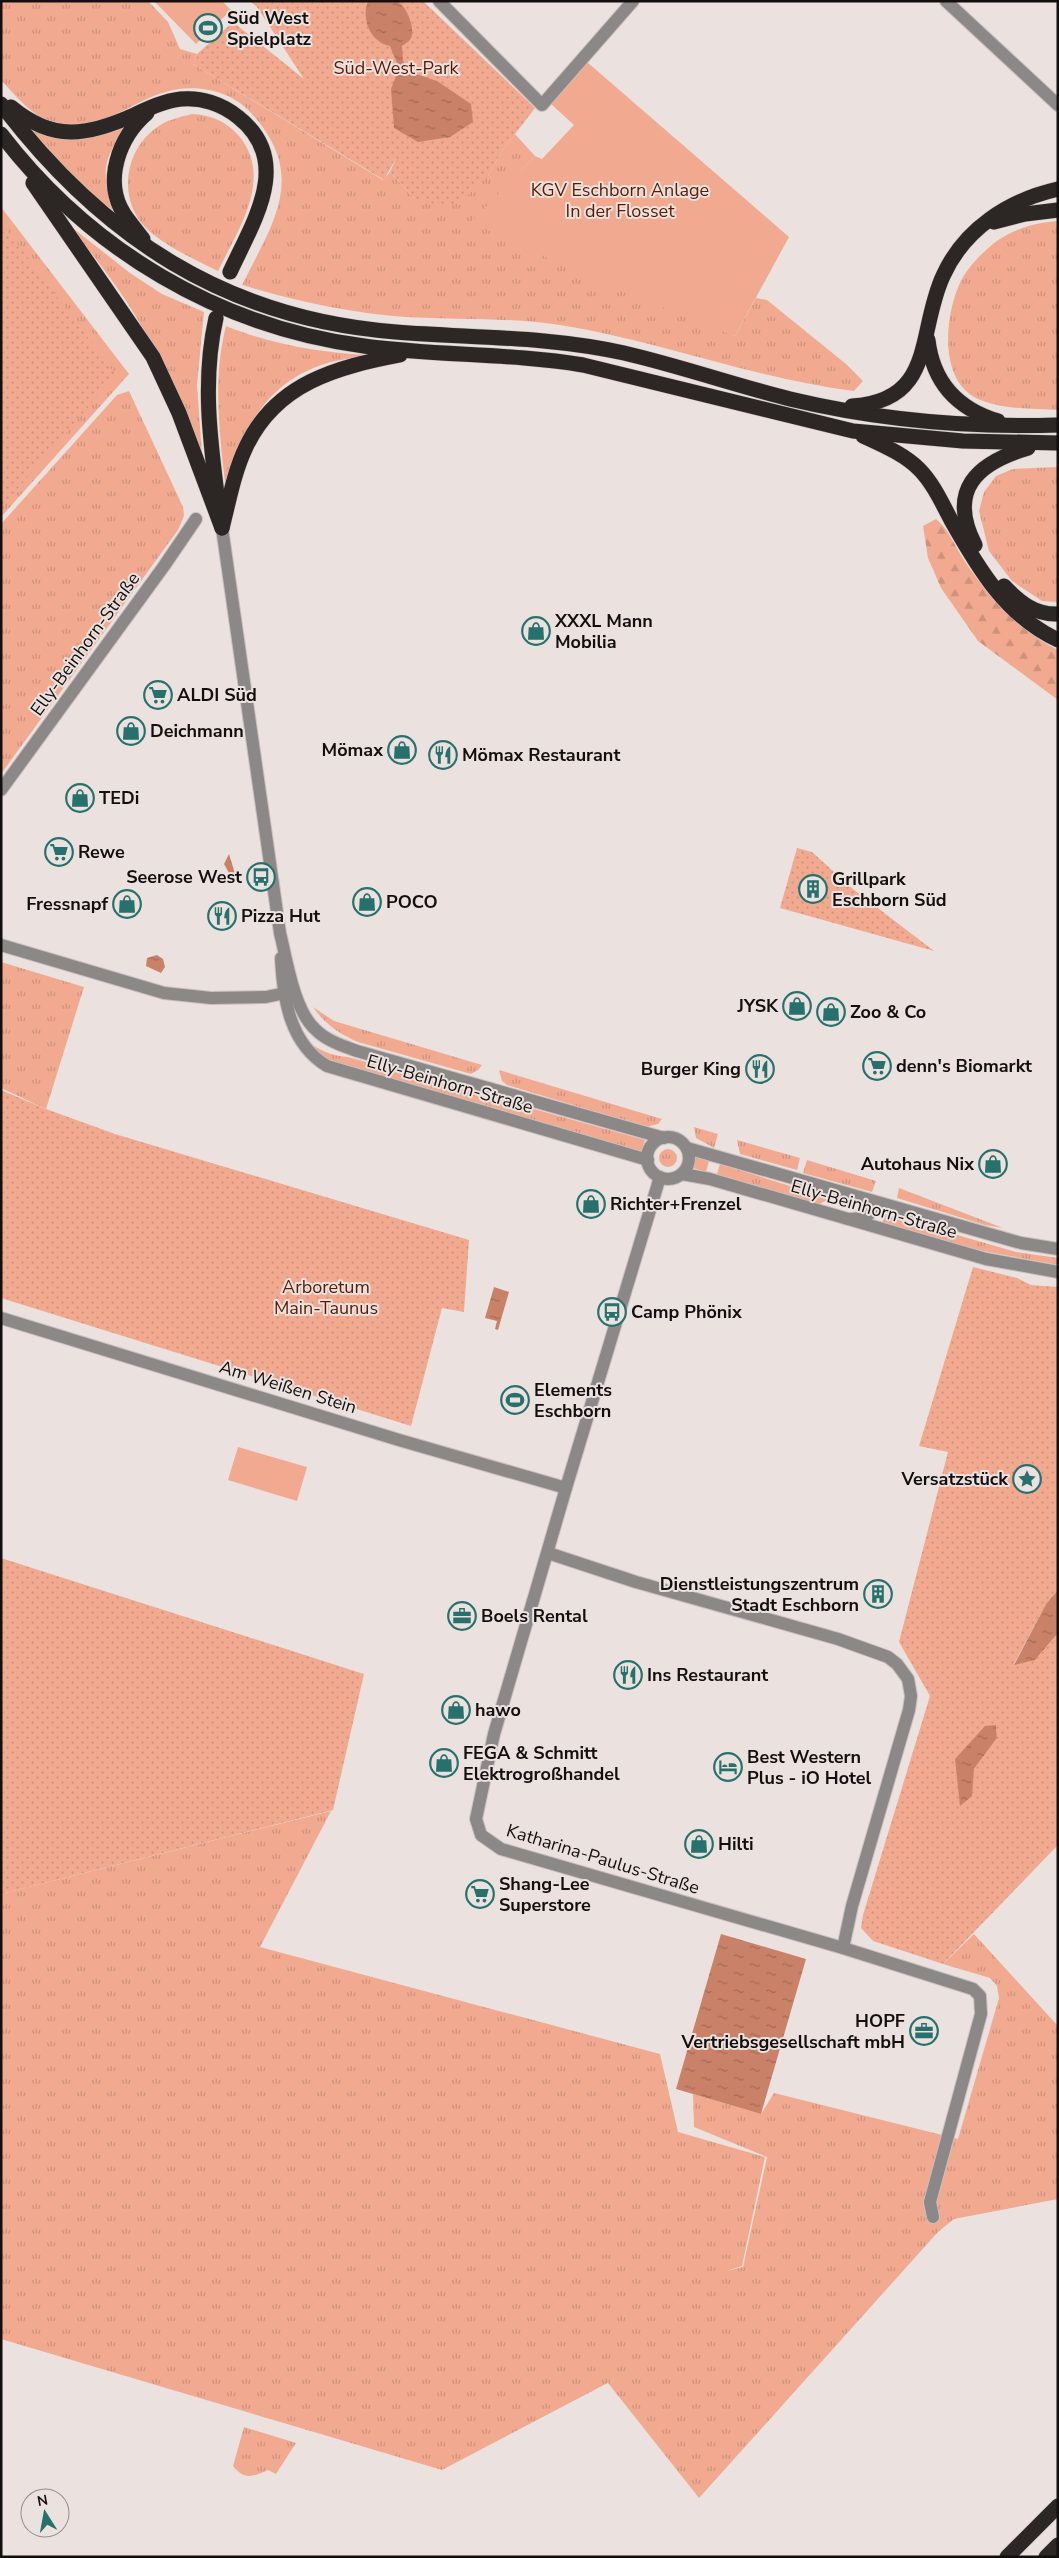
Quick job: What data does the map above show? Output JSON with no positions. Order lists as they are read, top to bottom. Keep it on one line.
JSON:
{"streets":{"street":["Elly-Beinhorn-Straße","Am Weißen Stein","Katharina-Paulus-Straße"]},"crossings":[["Elly-Beinhorn-Straße","Katharina-Paulus-Straße"],["Am Weißen Stein","Katharina-Paulus-Straße"]],"parks":["Süd-West-Park","KGV Eschborn Anlage In der Flosset","Arboretum Main-Taunus"],"places":{"sports":["Süd West Spielplatz","Elements Eschborn"],"shop":["XXXL Mann Mobilia","Deichmann","Mömax","TEDi","POCO","Fressnapf","JYSK","Zoo & Co","Autohaus Nix","Richter+Frenzel","hawo","FEGA & Schmitt Elektrogroßhandel","Hilti"],"supermarket":["ALDI Süd","Rewe","denn's Biomarkt","Shang-Lee Superstore"],"restaurant":["Mömax Restaurant","Pizza Hut","Burger King","Ins Restaurant"],"bus stop":["Seerose West","Camp Phönix"],"building":["Grillpark Eschborn Süd","Dienstleistungszentrum Stadt Eschborn"],"place":["Versatzstück"],"office":["Boels Rental","HOPF Vertriebsgesellschaft mbH"],"hotel":["Best Western Plus - iO Hotel"]},"north":"top"}
